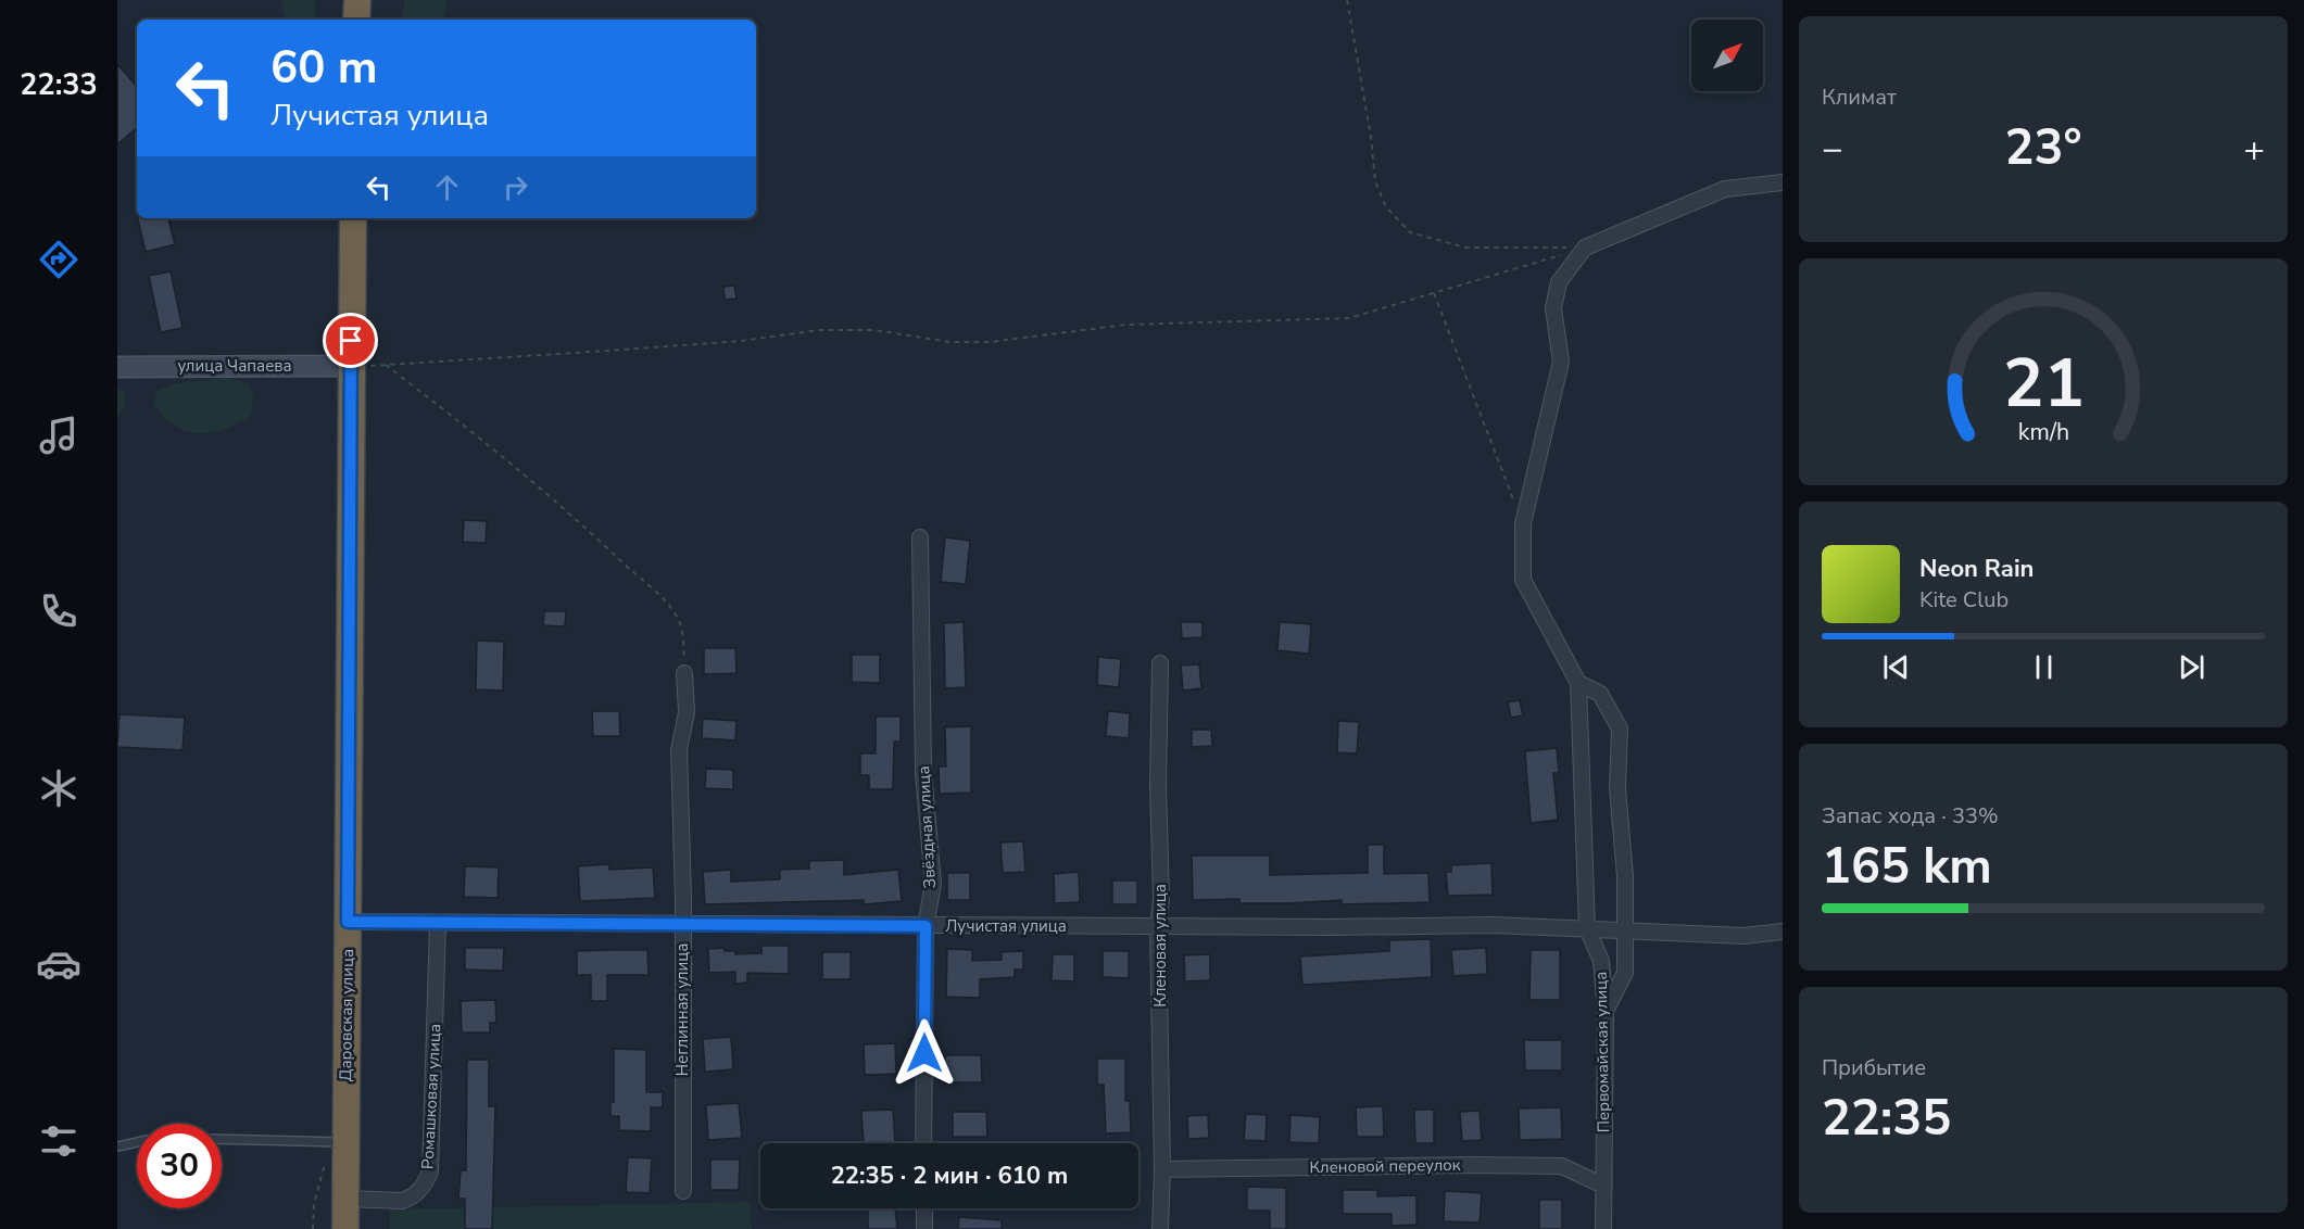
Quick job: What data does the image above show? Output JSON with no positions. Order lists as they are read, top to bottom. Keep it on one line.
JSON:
{"streets":{"highway":["Даровская улица"],"street":["улица Чапаева","Звёздная улица","Лучистая улица","Кленовая улица","Неглинная улица","Первомайская улица","Ромашковая улица","Кленовой переулок"]},"crossings":[["улица Чапаева","Даровская улица"],["Звёздная улица","Лучистая улица"],["Лучистая улица","Кленовая улица"],["Лучистая улица","Неглинная улица"],["Лучистая улица","Даровская улица"],["Лучистая улица","Первомайская улица"],["Лучистая улица","Ромашковая улица"],["Кленовая улица","Кленовой переулок"],["Даровская улица","Ромашковая улица"],["Первомайская улица","Кленовой переулок"]],"north":"top right","page":{"tabs":"22:33","tile":["Климат",["Запас хода · 33%","165 km"],["Прибытие","22:35"]],"turn":["60 m","Лучистая улица"],"heat":["−","23°","+"],"song":["Neon Rain","Kite Club"],"limit":"30","trip":"22:35 · 2 мин · 610 m","gauge":["21","km/h"]}}
